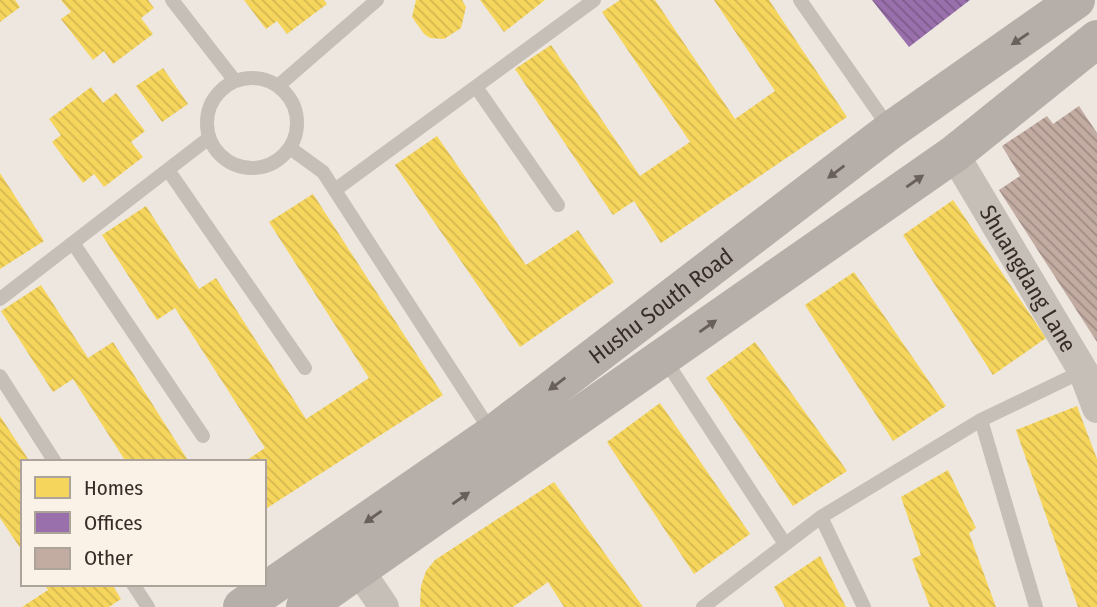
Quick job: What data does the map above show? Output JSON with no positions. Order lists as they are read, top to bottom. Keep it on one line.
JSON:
{"streets":{"main road":["Hushu South Road"],"street":["Shuangdang Lane"]},"crossings":[["Shuangdang Lane","Hushu South Road"]],"legend":["Homes","Offices","Other"]}
